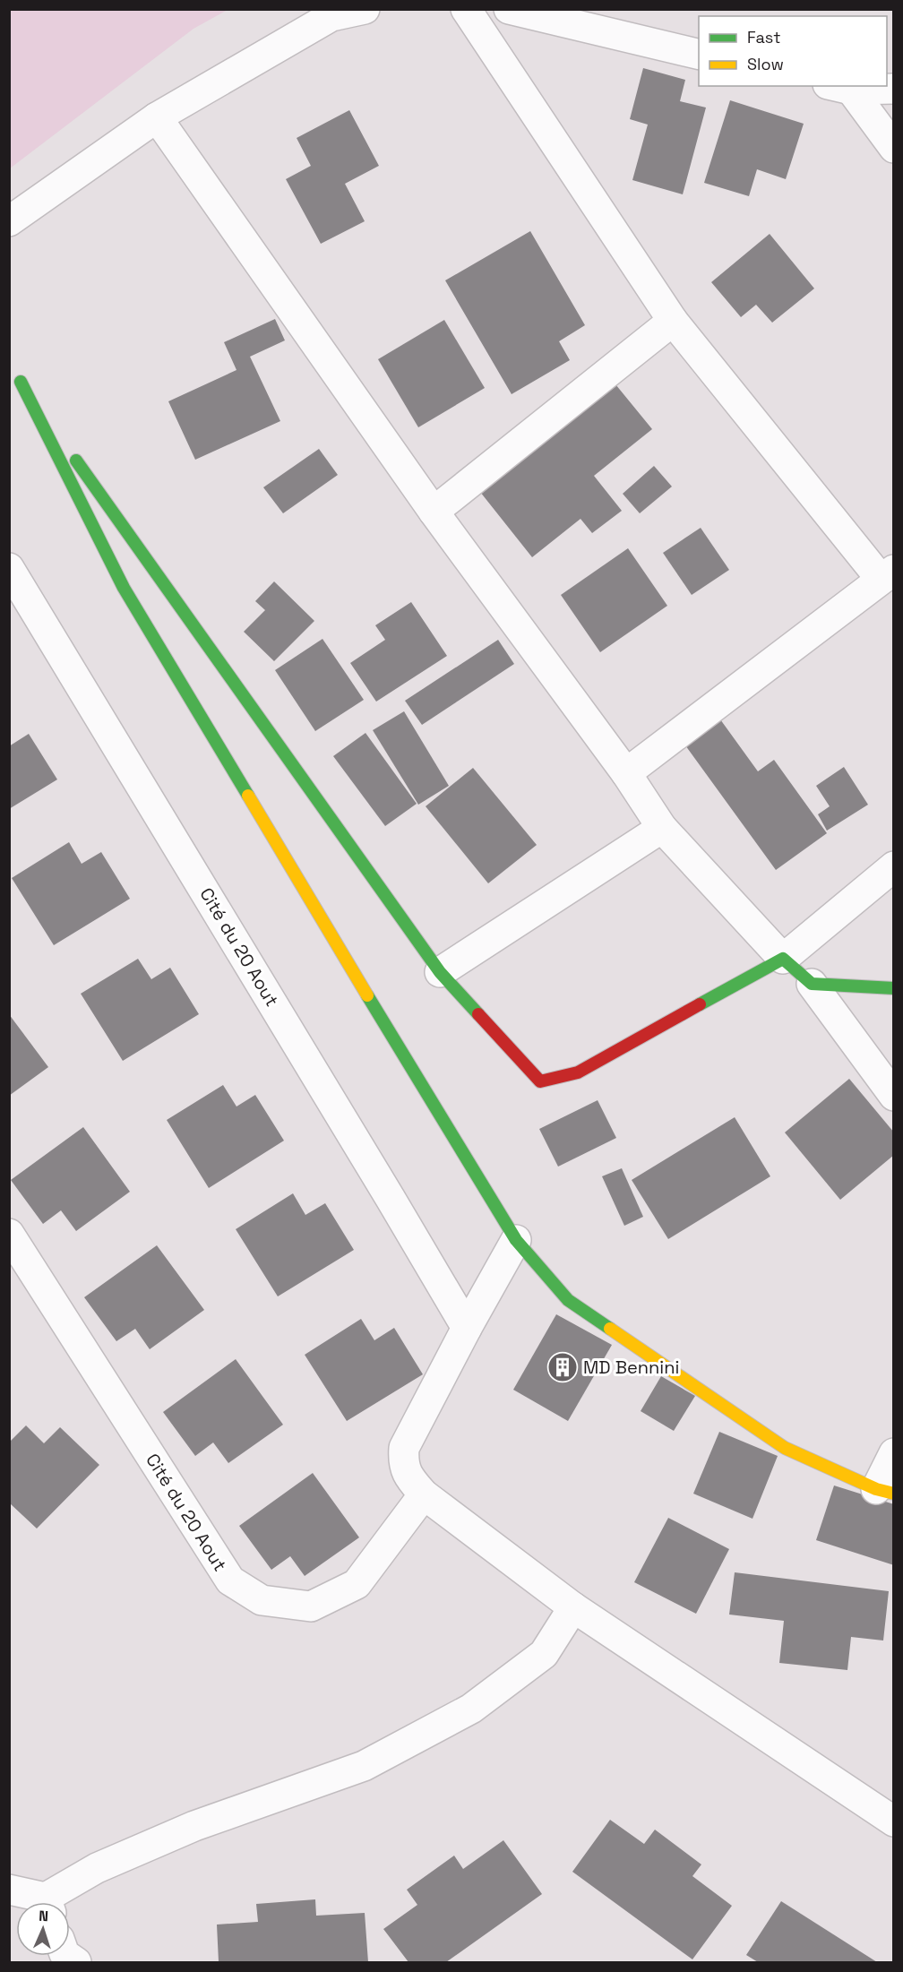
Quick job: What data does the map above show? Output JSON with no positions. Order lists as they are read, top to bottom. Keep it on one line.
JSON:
{"streets":{"street":["Cité du 20 Aout"]},"places":{"building":["MD Bennini"]},"legend":["Fast","Slow"],"north":"top"}
